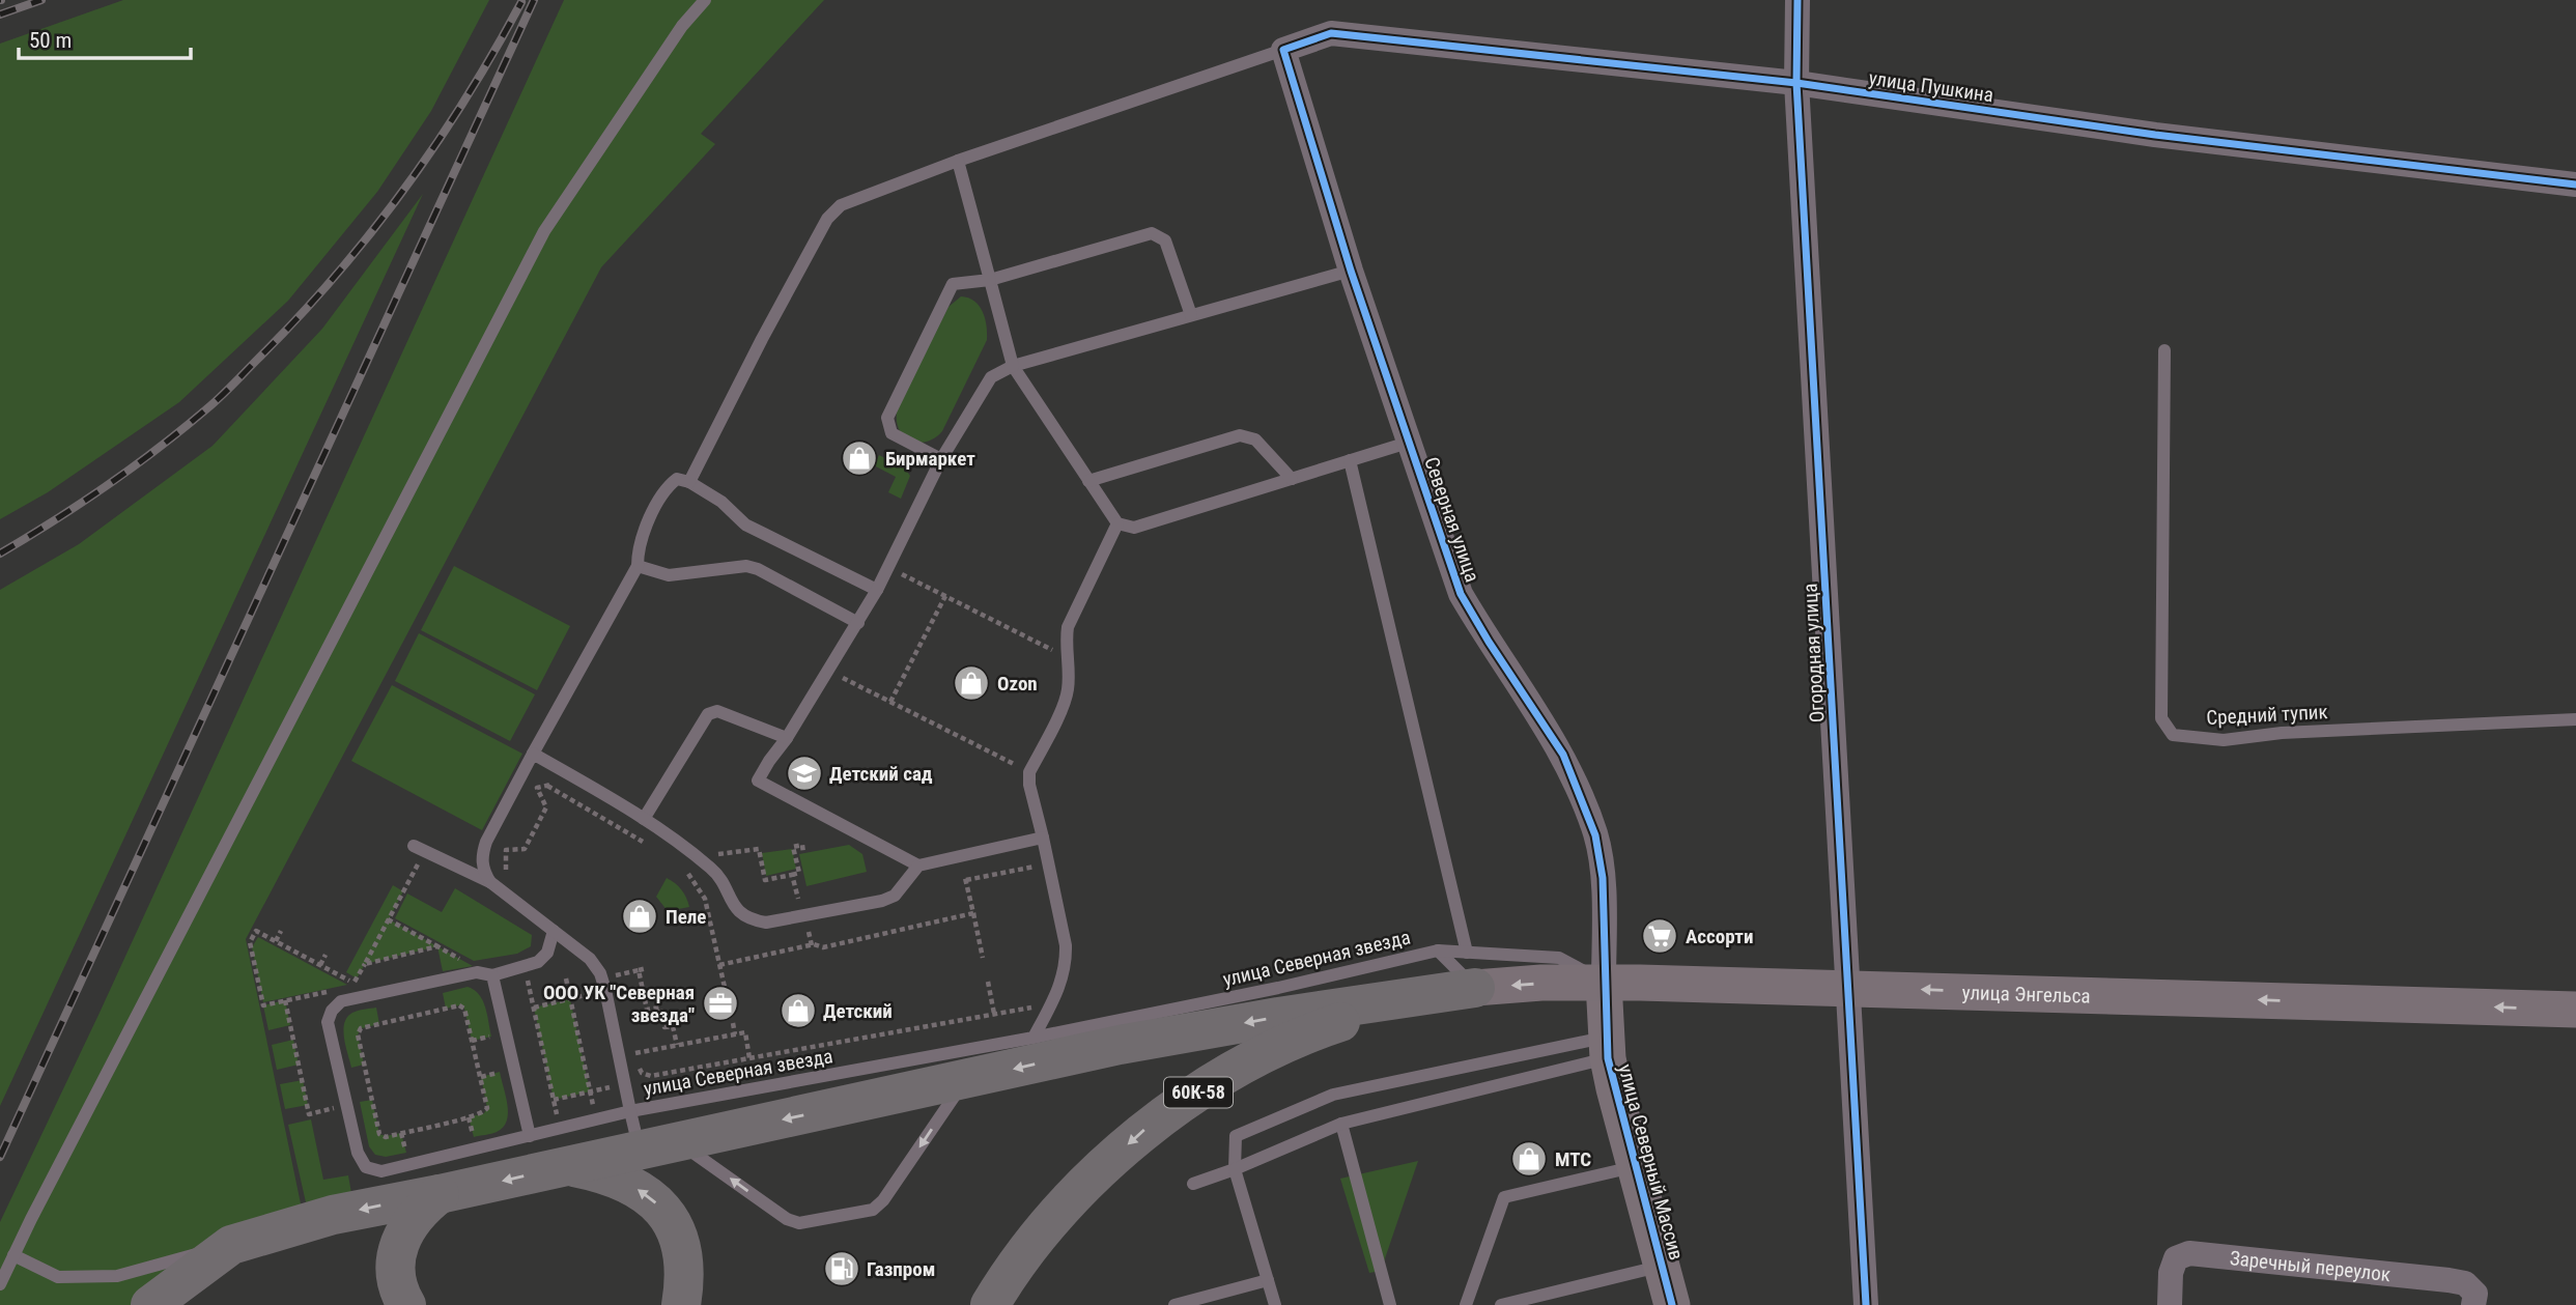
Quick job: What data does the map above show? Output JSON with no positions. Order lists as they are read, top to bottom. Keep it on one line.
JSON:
{"streets":{"highway":["60К-58"],"main road":["улица Энгельса","улица Северный Массив"],"street":["улица Пушкина","Северная улица","Огородная улица","Заречный переулок"],"lane":["Средний тупик","улица Северная звезда"]},"crossings":[["улица Пушкина","Северная улица"],["улица Пушкина","Огородная улица"],["Северная улица","улица Энгельса"],["Северная улица","улица Северный Массив"],["Огородная улица","улица Энгельса"],["улица Северная звезда","улица Энгельса"],["улица Северная звезда","60К-58"],["улица Энгельса","60К-58"],["улица Энгельса","улица Северный Массив"]],"one_way":["улица Энгельса"],"places":{"shop":["Бирмаркет","Ozon","Пеле","Детский","МТС"],"school or university":["Детский сад"],"supermarket":["Ассорти"],"office":["ООО УК \"Северная звезда\""],"fuel station":["Газпром"]},"scale_bar":"50 m"}
